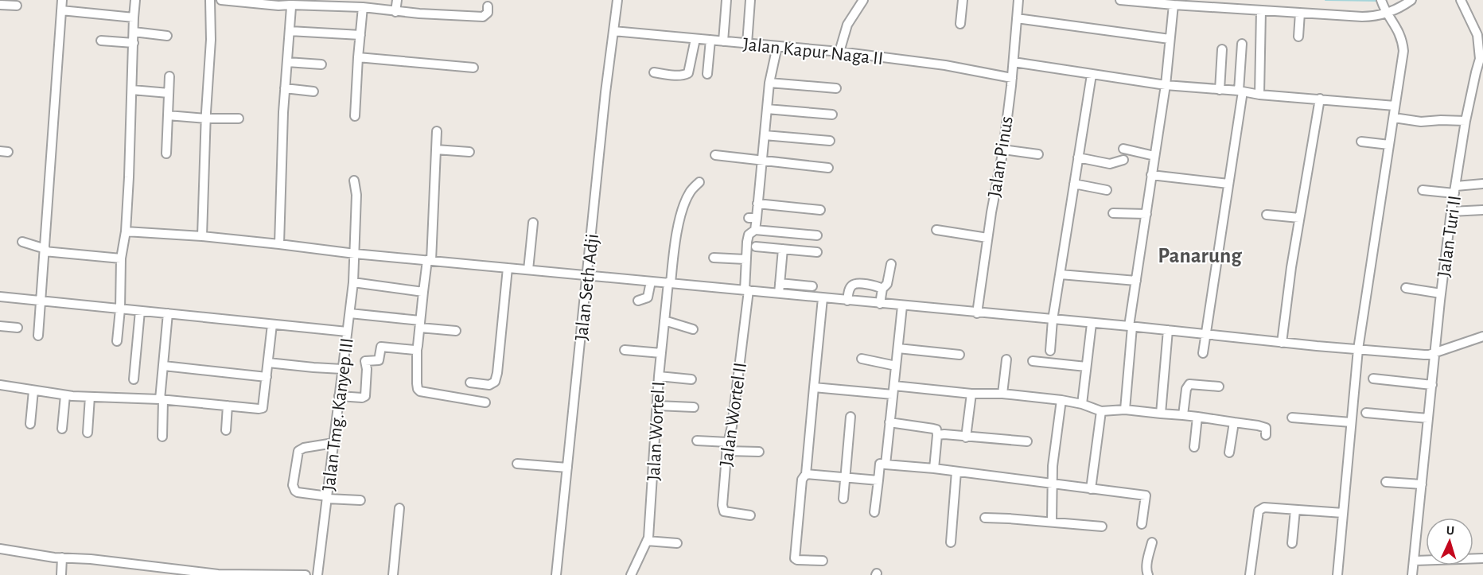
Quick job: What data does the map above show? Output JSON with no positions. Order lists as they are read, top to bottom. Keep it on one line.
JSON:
{"streets":{"street":["Jalan Kapur Naga II","Jalan Pinus","Jalan Turi II","Jalan Seth Adji","Jalan Tmg. Kanyep III","Jalan Wortel II","Jalan Wortel I"]},"crossings":[["Jalan Kapur Naga II","Jalan Pinus"],["Jalan Kapur Naga II","Jalan Seth Adji"],["Jalan Kapur Naga II","Jalan Wortel II"]],"districts":["Panarung"],"north":"top"}
